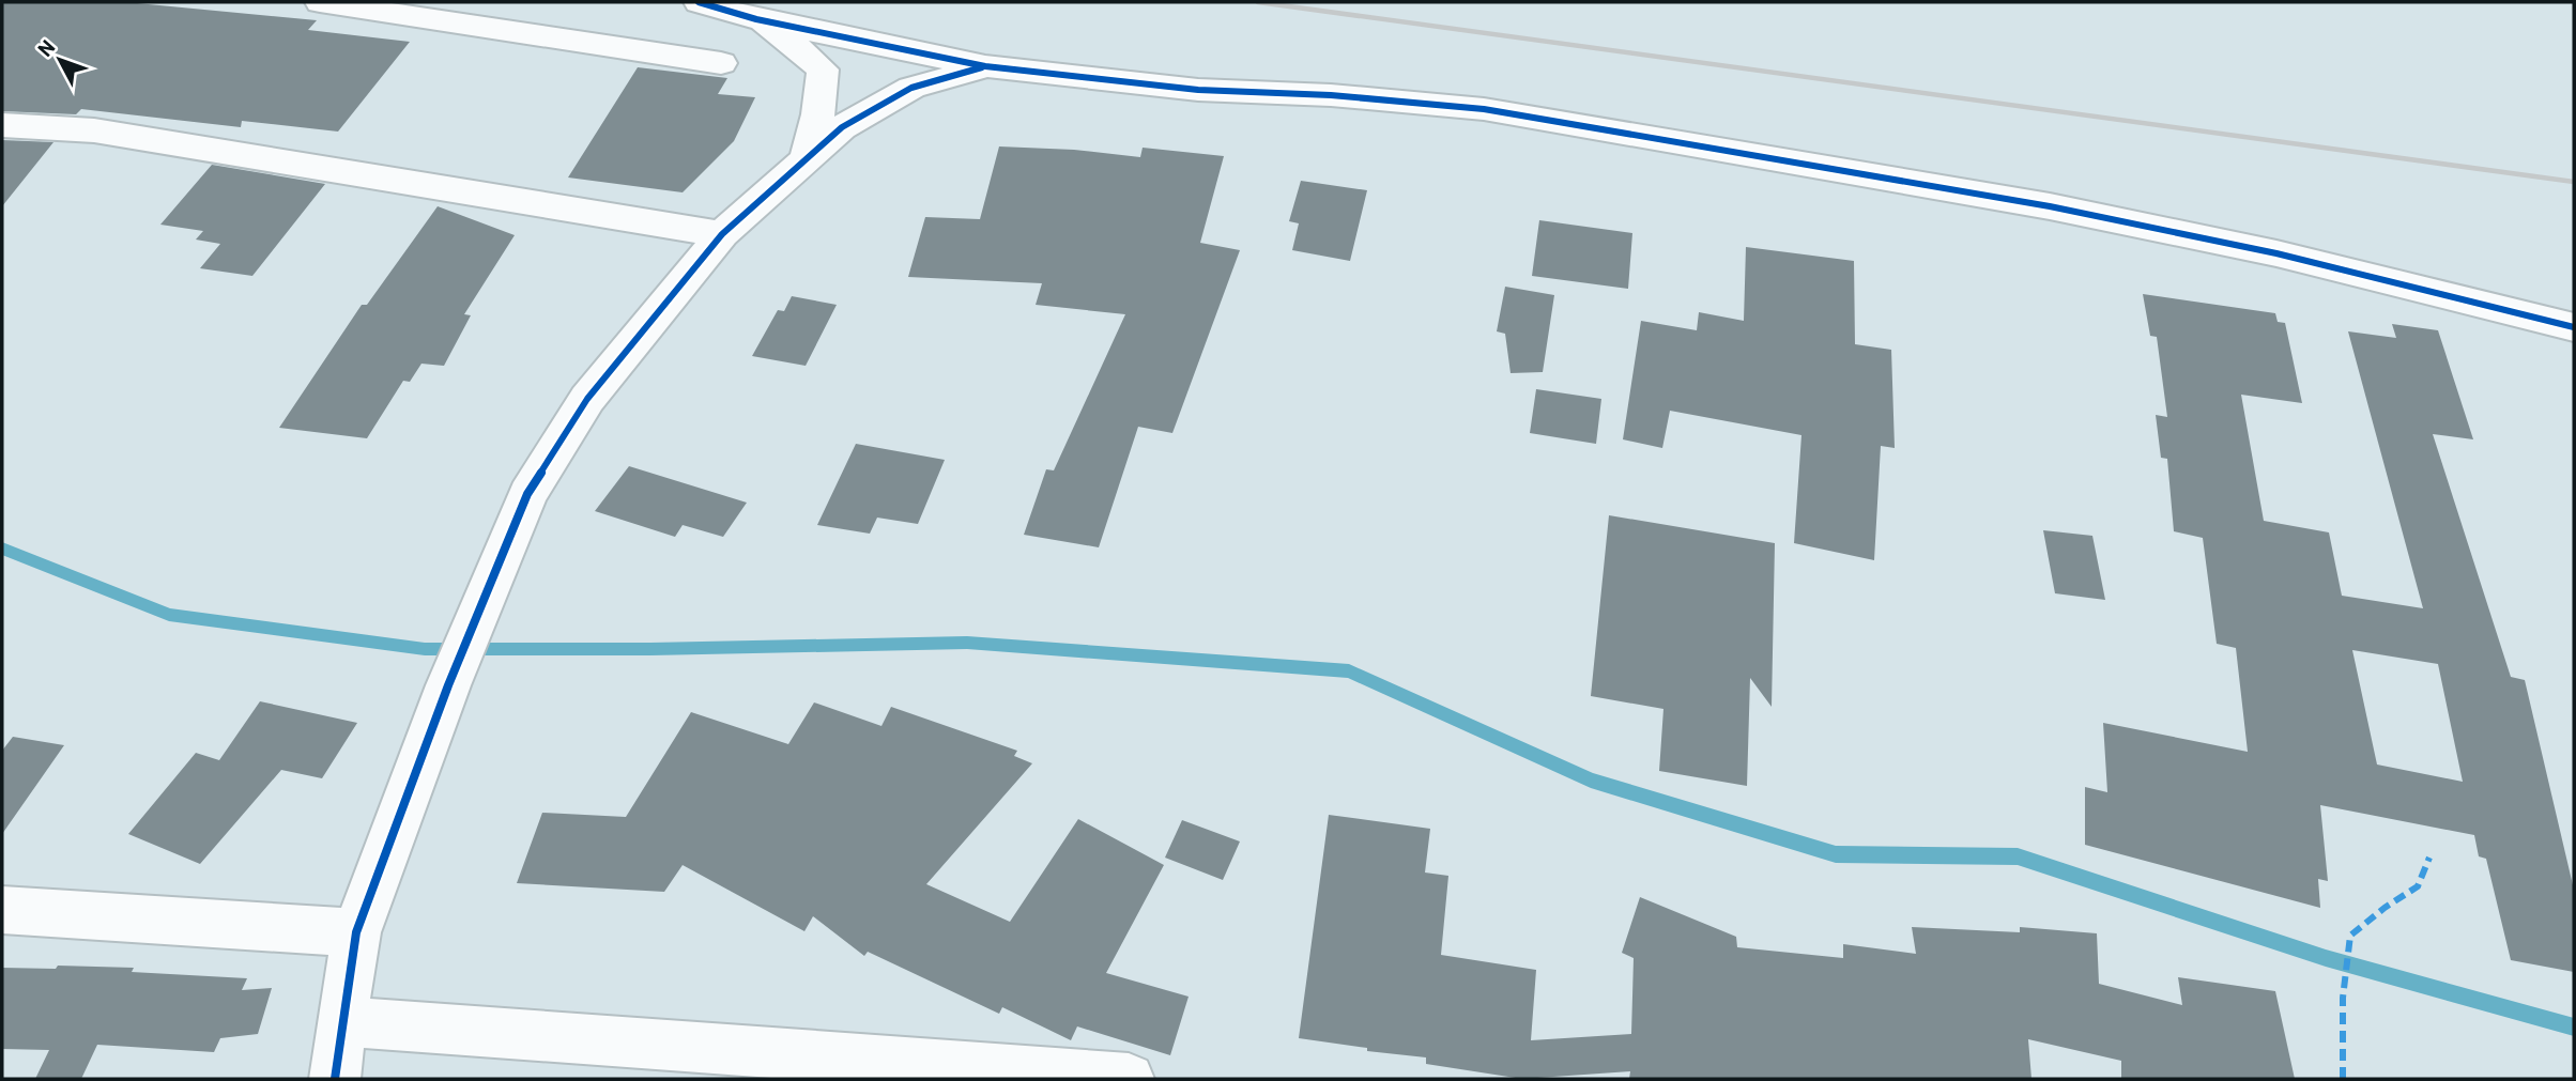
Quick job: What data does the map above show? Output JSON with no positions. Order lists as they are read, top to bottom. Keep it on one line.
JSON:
{"north":"top left"}
